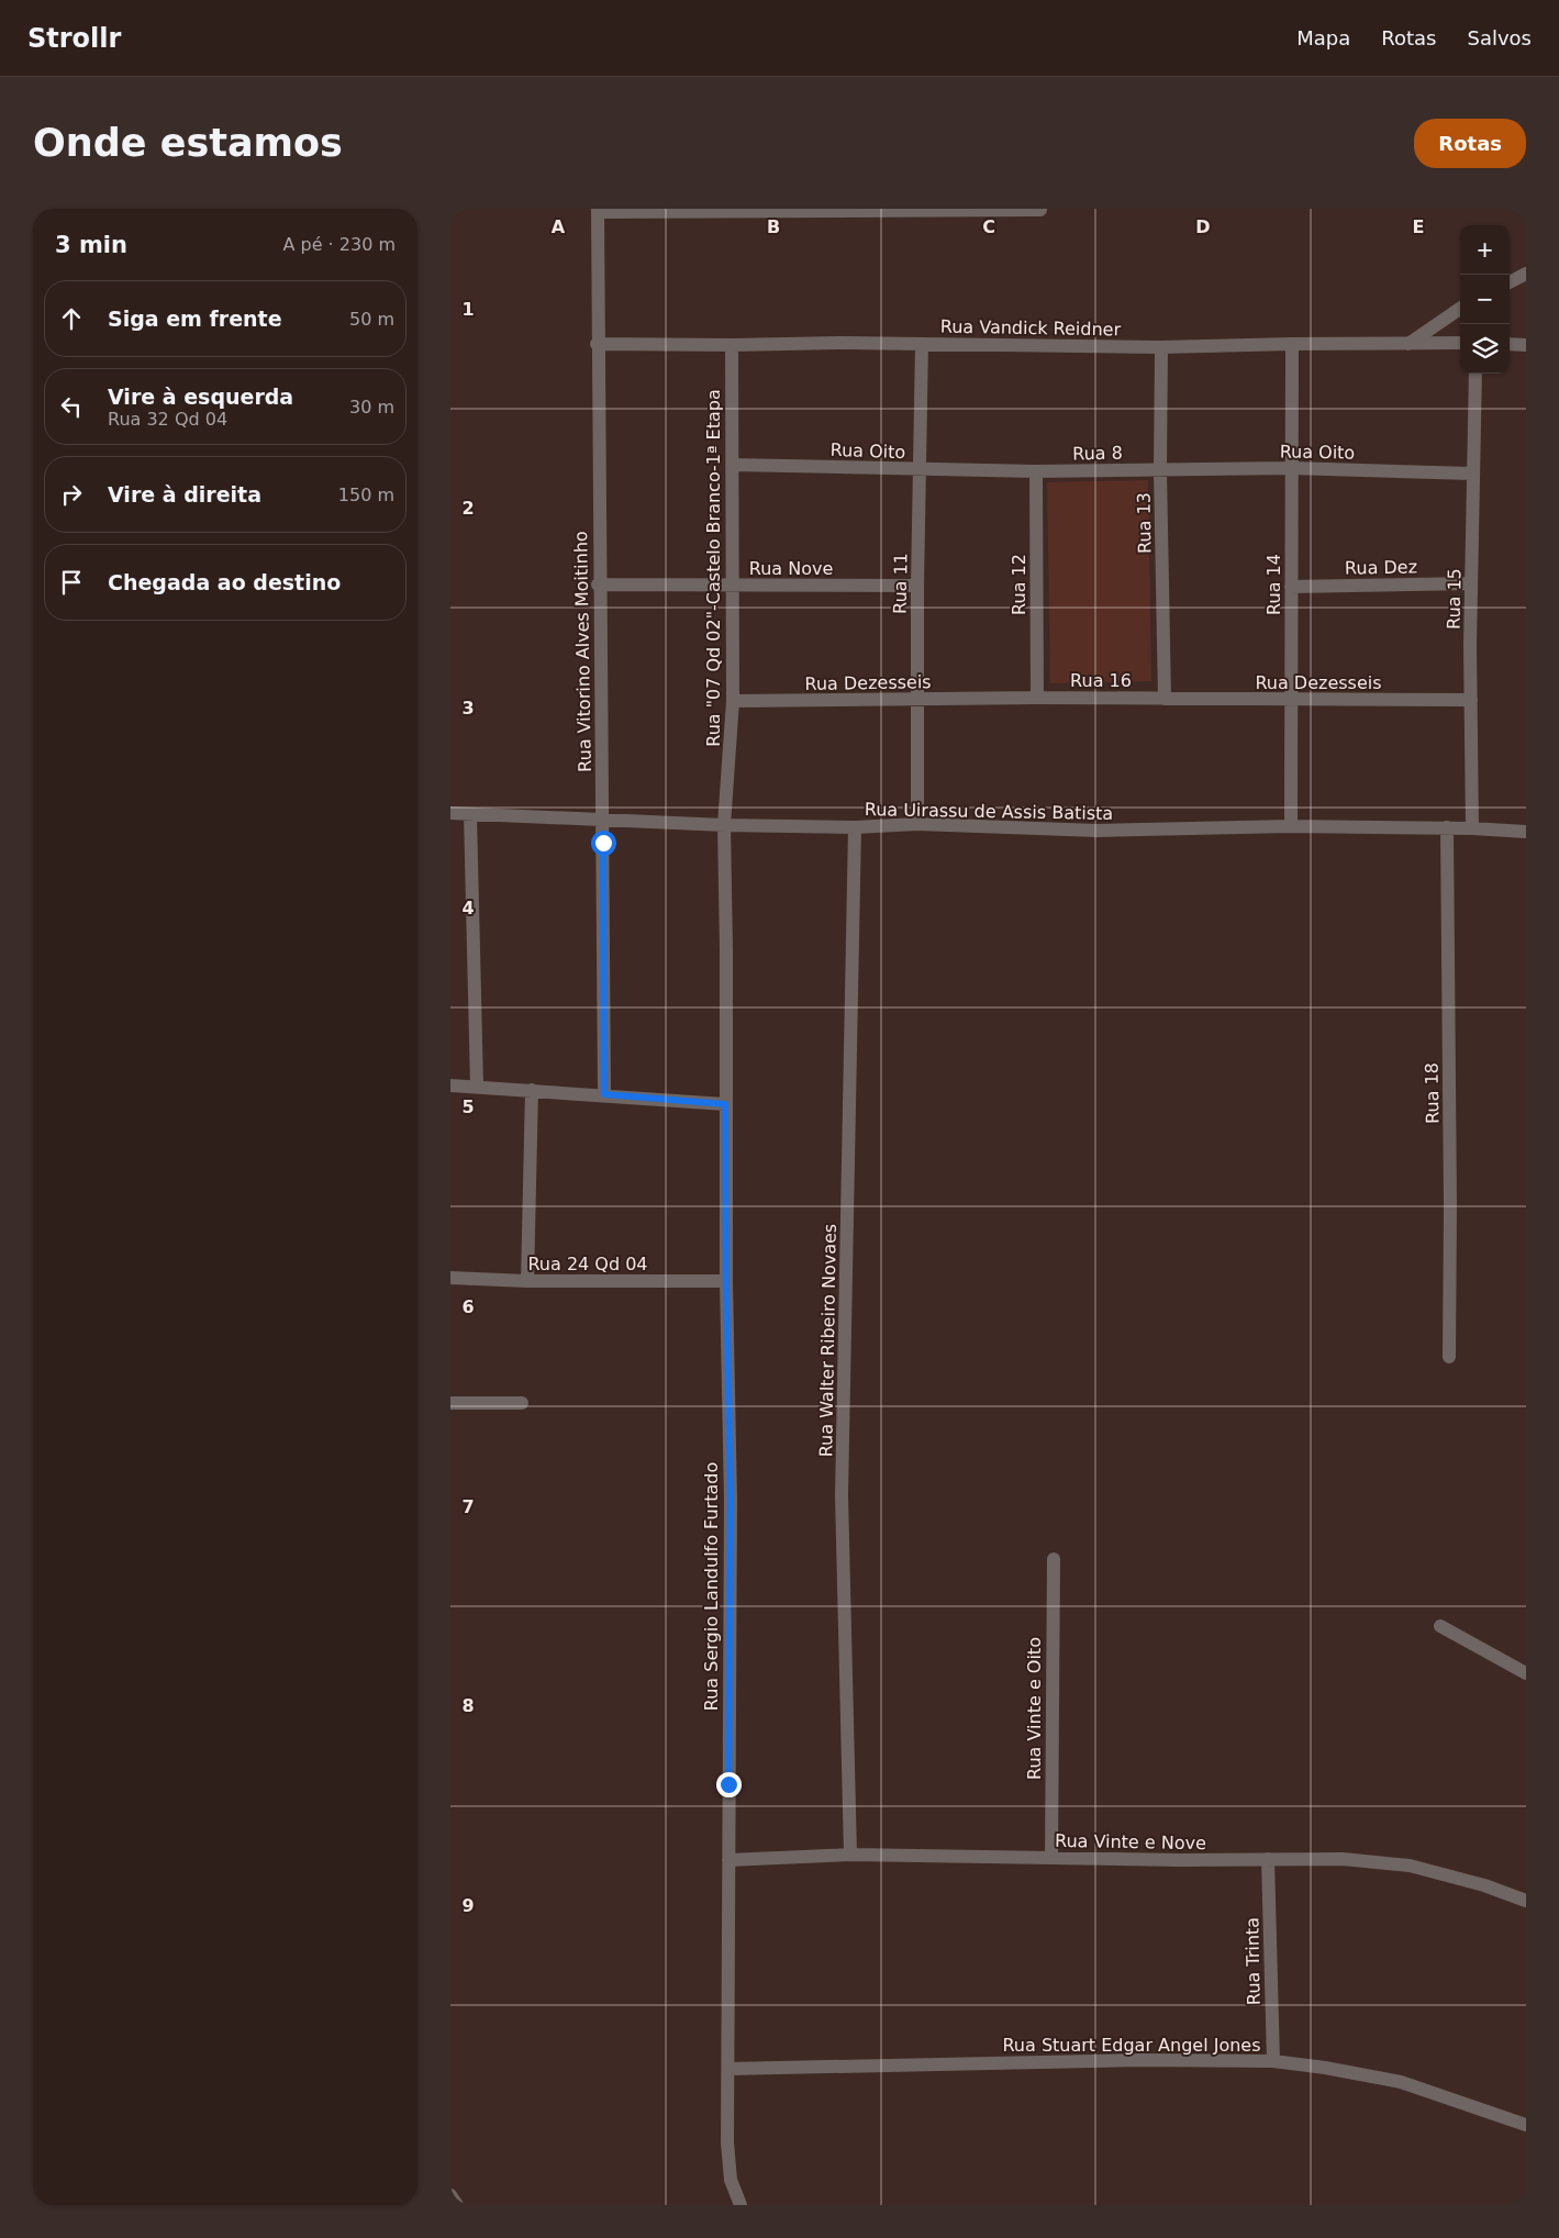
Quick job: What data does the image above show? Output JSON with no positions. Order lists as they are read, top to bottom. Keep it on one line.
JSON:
{"streets":{"street":["Rua Vandick Reidner","Rua Oito","Rua 8","Rua 13","Rua Dez","Rua \"07 Qd 02\"-Castelo Branco-1ª Etapa","Rua Nove","Rua 11","Rua 12","Rua 14","Rua 15","Rua Vitorino Alves Moitinho","Rua 16","Rua Dezesseis","Rua Uirassu de Assis Batista","Rua 18","Rua 24 Qd 04","Rua Walter Ribeiro Novaes","Rua Sergio Landulfo Furtado","Rua Vinte e Oito","Rua Vinte e Nove","Rua Trinta","Rua Stuart Edgar Angel Jones"]},"crossings":[["Rua Vandick Reidner","Rua 13"],["Rua Vandick Reidner","Rua \"07 Qd 02\"-Castelo Branco-1ª Etapa"],["Rua Vandick Reidner","Rua 11"],["Rua Vandick Reidner","Rua 14"],["Rua Vandick Reidner","Rua Vitorino Alves Moitinho"],["Rua Oito","Rua 8"],["Rua Oito","Rua 13"],["Rua Oito","Rua \"07 Qd 02\"-Castelo Branco-1ª Etapa"],["Rua Oito","Rua 11"],["Rua Oito","Rua 12"],["Rua Oito","Rua 14"],["Rua Oito","Rua 15"],["Rua 8","Rua 13"],["Rua 8","Rua 12"],["Rua 13","Rua 16"],["Rua 13","Rua Dezesseis"],["Rua Dez","Rua 14"],["Rua Dez","Rua 15"],["Rua \"07 Qd 02\"-Castelo Branco-1ª Etapa","Rua Nove"],["Rua \"07 Qd 02\"-Castelo Branco-1ª Etapa","Rua Dezesseis"],["Rua \"07 Qd 02\"-Castelo Branco-1ª Etapa","Rua Uirassu de Assis Batista"],["Rua \"07 Qd 02\"-Castelo Branco-1ª Etapa","Rua Sergio Landulfo Furtado"],["Rua Nove","Rua 11"],["Rua Nove","Rua Vitorino Alves Moitinho"],["Rua 11","Rua Dezesseis"],["Rua 11","Rua Uirassu de Assis Batista"],["Rua 12","Rua 16"],["Rua 12","Rua Dezesseis"],["Rua 14","Rua Dezesseis"],["Rua 14","Rua Uirassu de Assis Batista"],["Rua 15","Rua Dezesseis"],["Rua 15","Rua Uirassu de Assis Batista"],["Rua Vitorino Alves Moitinho","Rua Uirassu de Assis Batista"],["Rua 16","Rua Dezesseis"],["Rua Uirassu de Assis Batista","Rua 18"],["Rua Uirassu de Assis Batista","Rua Walter Ribeiro Novaes"],["Rua 24 Qd 04","Rua Sergio Landulfo Furtado"],["Rua Walter Ribeiro Novaes","Rua Vinte e Nove"],["Rua Sergio Landulfo Furtado","Rua Vinte e Nove"],["Rua Sergio Landulfo Furtado","Rua Stuart Edgar Angel Jones"],["Rua Vinte e Oito","Rua Vinte e Nove"],["Rua Vinte e Nove","Rua Trinta"],["Rua Trinta","Rua Stuart Edgar Angel Jones"]],"page":{"header":"Strollr","nav":["Mapa","Rotas","Salvos"],"buttons":"Rotas","title":"Onde estamos","heading":["3 min","A pé · 230 m"],"map_buttons":["+","−"],"list":[["Siga em frente","50 m"],["Vire à esquerda","Rua 32 Qd 04","30 m"],["Vire à direita","150 m"],"Chegada ao destino"]},"grid":{"columns":["A","B","C","D","E"],"rows":["1","2","3","4","5","6","7","8","9"]}}
